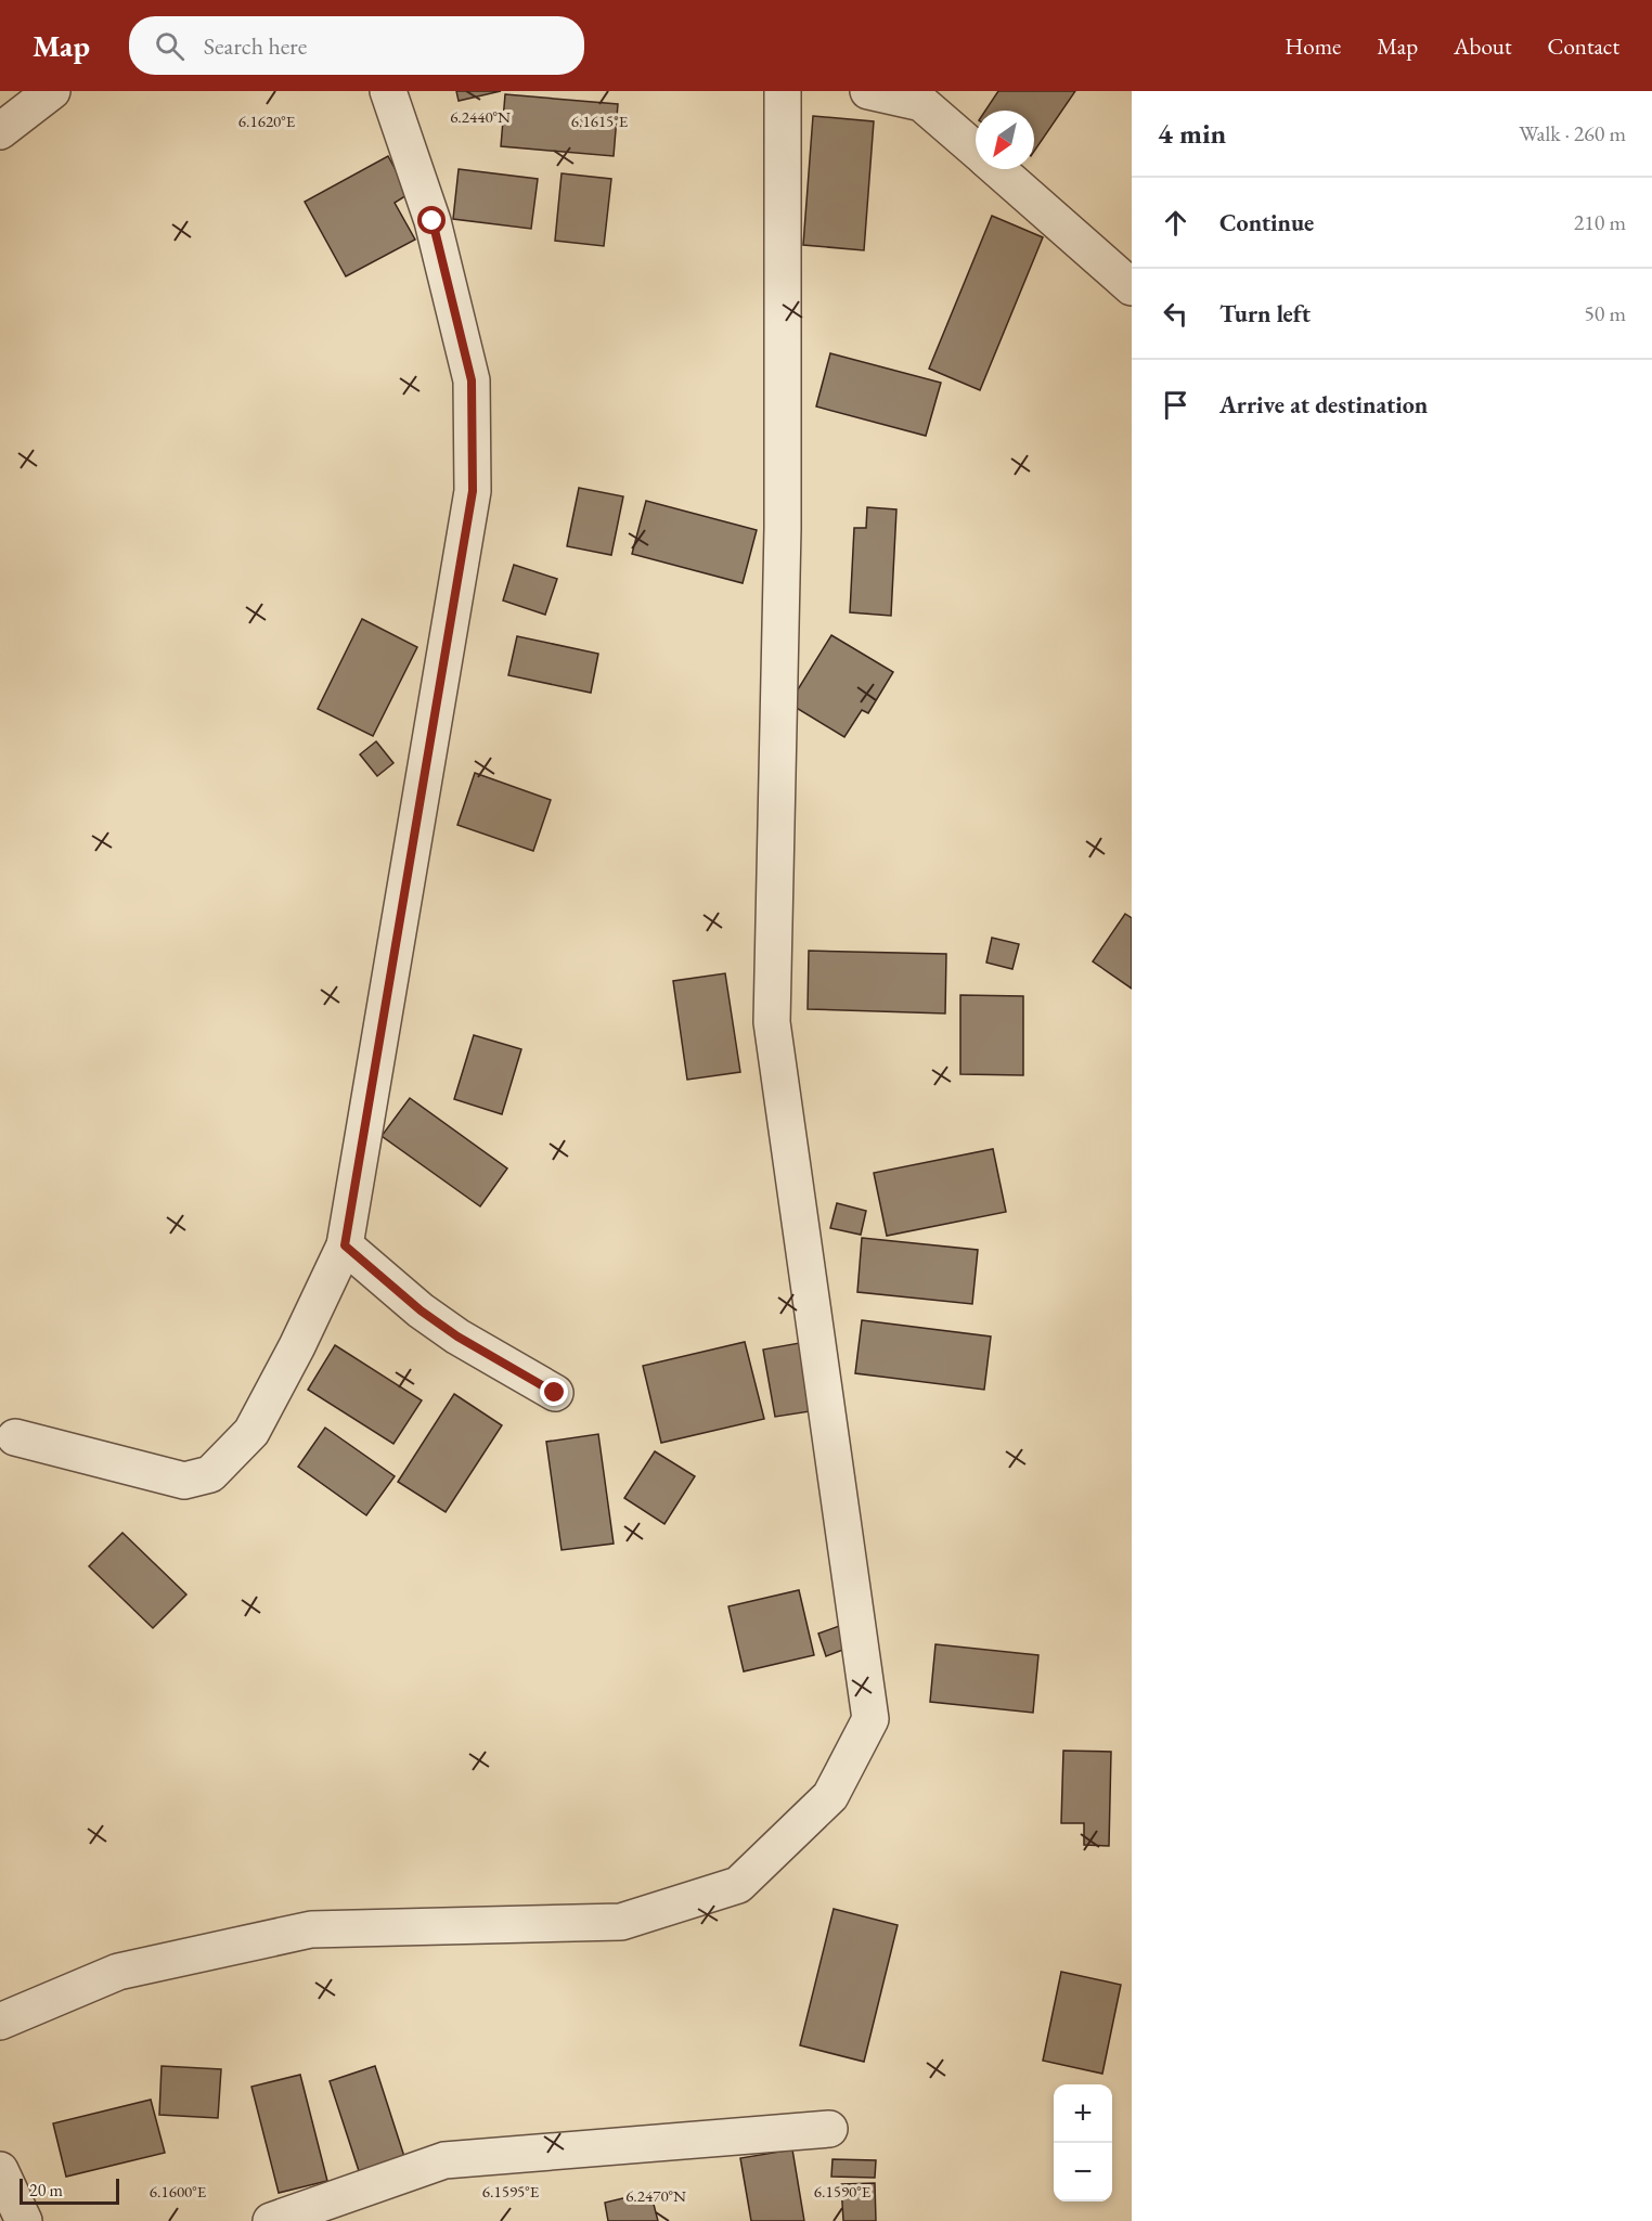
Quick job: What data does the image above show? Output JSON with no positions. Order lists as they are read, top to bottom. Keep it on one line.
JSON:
{"scale_bar":"20 m","north":"bottom left","page":{"header":"Map","search":"Search here","nav":["Home","Map","About","Contact"],"heading":["4 min","Walk · 260 m"],"list":[["Continue","210 m"],["Turn left","50 m"],"Arrive at destination"],"map_buttons":["+","−"],"scale":"20 m"},"coordinates":["6.2440°N","6.1620°E","6.1615°E","6.1600°E","6.1595°E","6.1590°E","6.2470°N"]}
